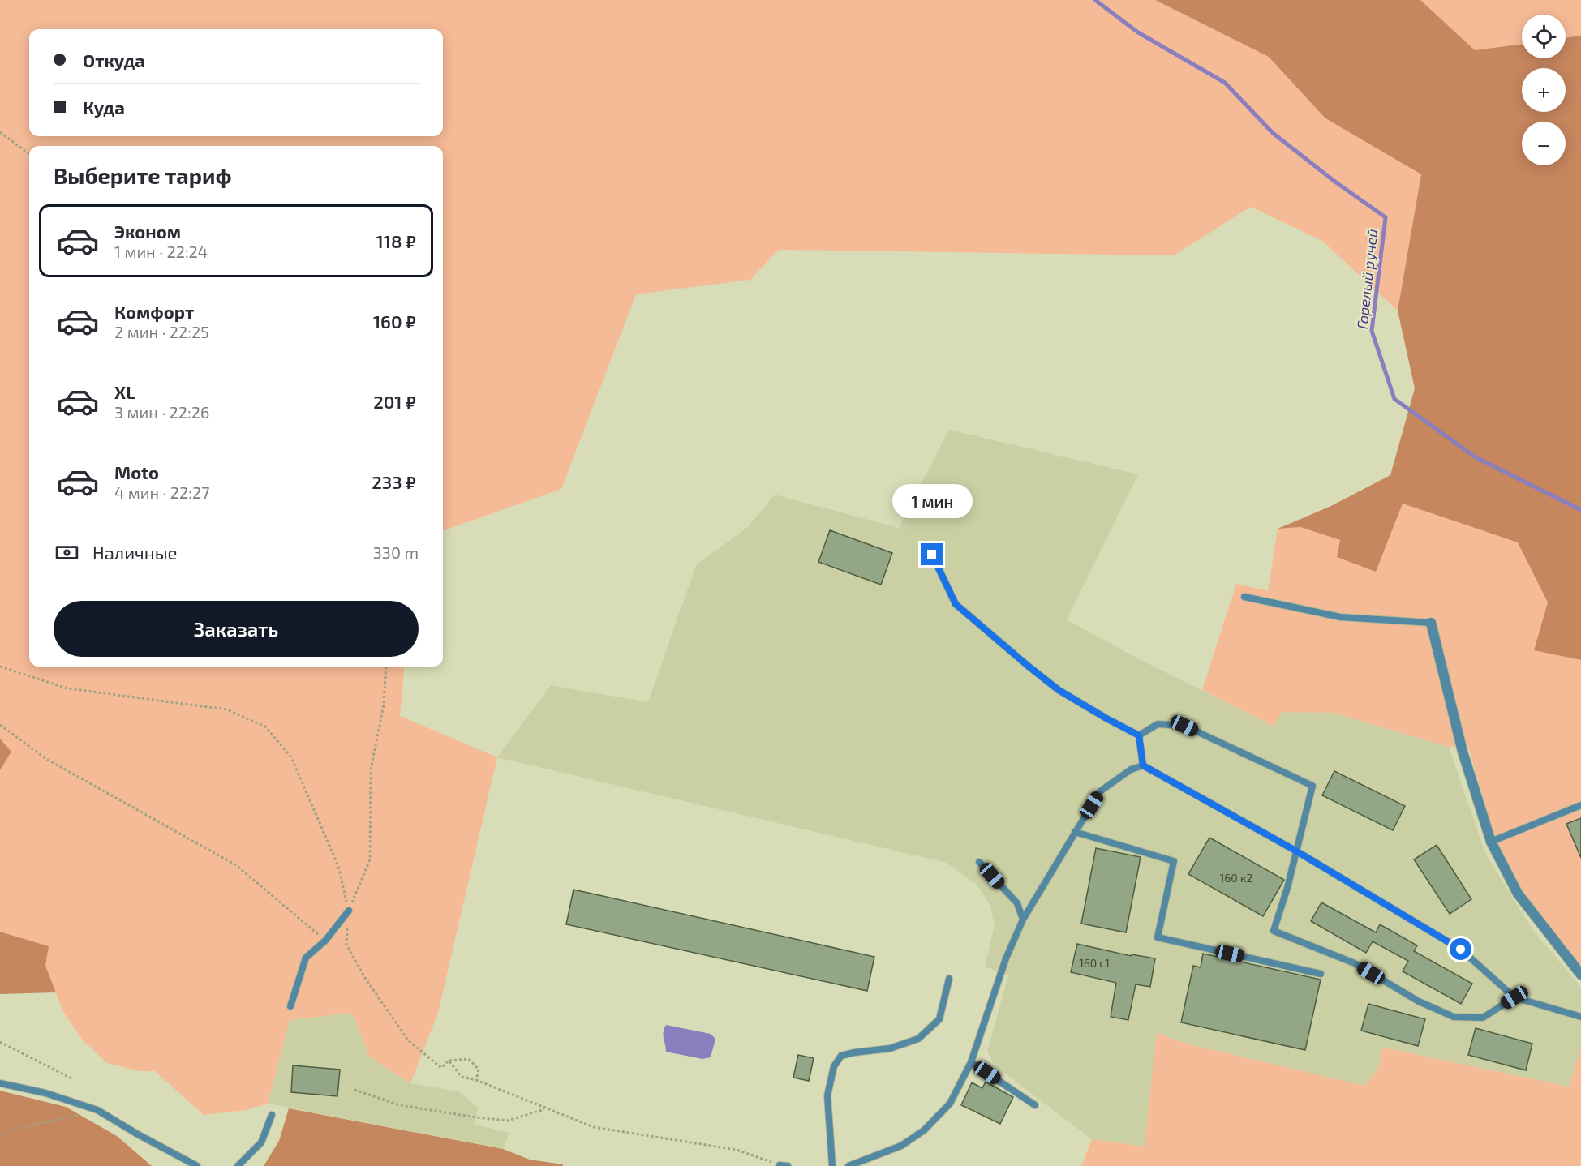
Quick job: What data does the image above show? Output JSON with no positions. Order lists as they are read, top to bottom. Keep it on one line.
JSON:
{"water":["Горелый ручей"],"house_numbers":["160 к2","160 с1"],"page":{"map_buttons":["+","−"],"banner":["Откуда","Куда"],"heading":"Выберите тариф","list":[{"name":"Эконом","note":"1 мин · 22:24","value":"118 ₽"},{"name":"Комфорт","note":"2 мин · 22:25","value":"160 ₽"},{"name":"XL","note":"3 мин · 22:26","value":"201 ₽"},{"name":"Moto","note":"4 мин · 22:27","value":"233 ₽"}],"bubble":"1 мин","pay":["Наличные","330 m"],"buttons":"Заказать"}}
